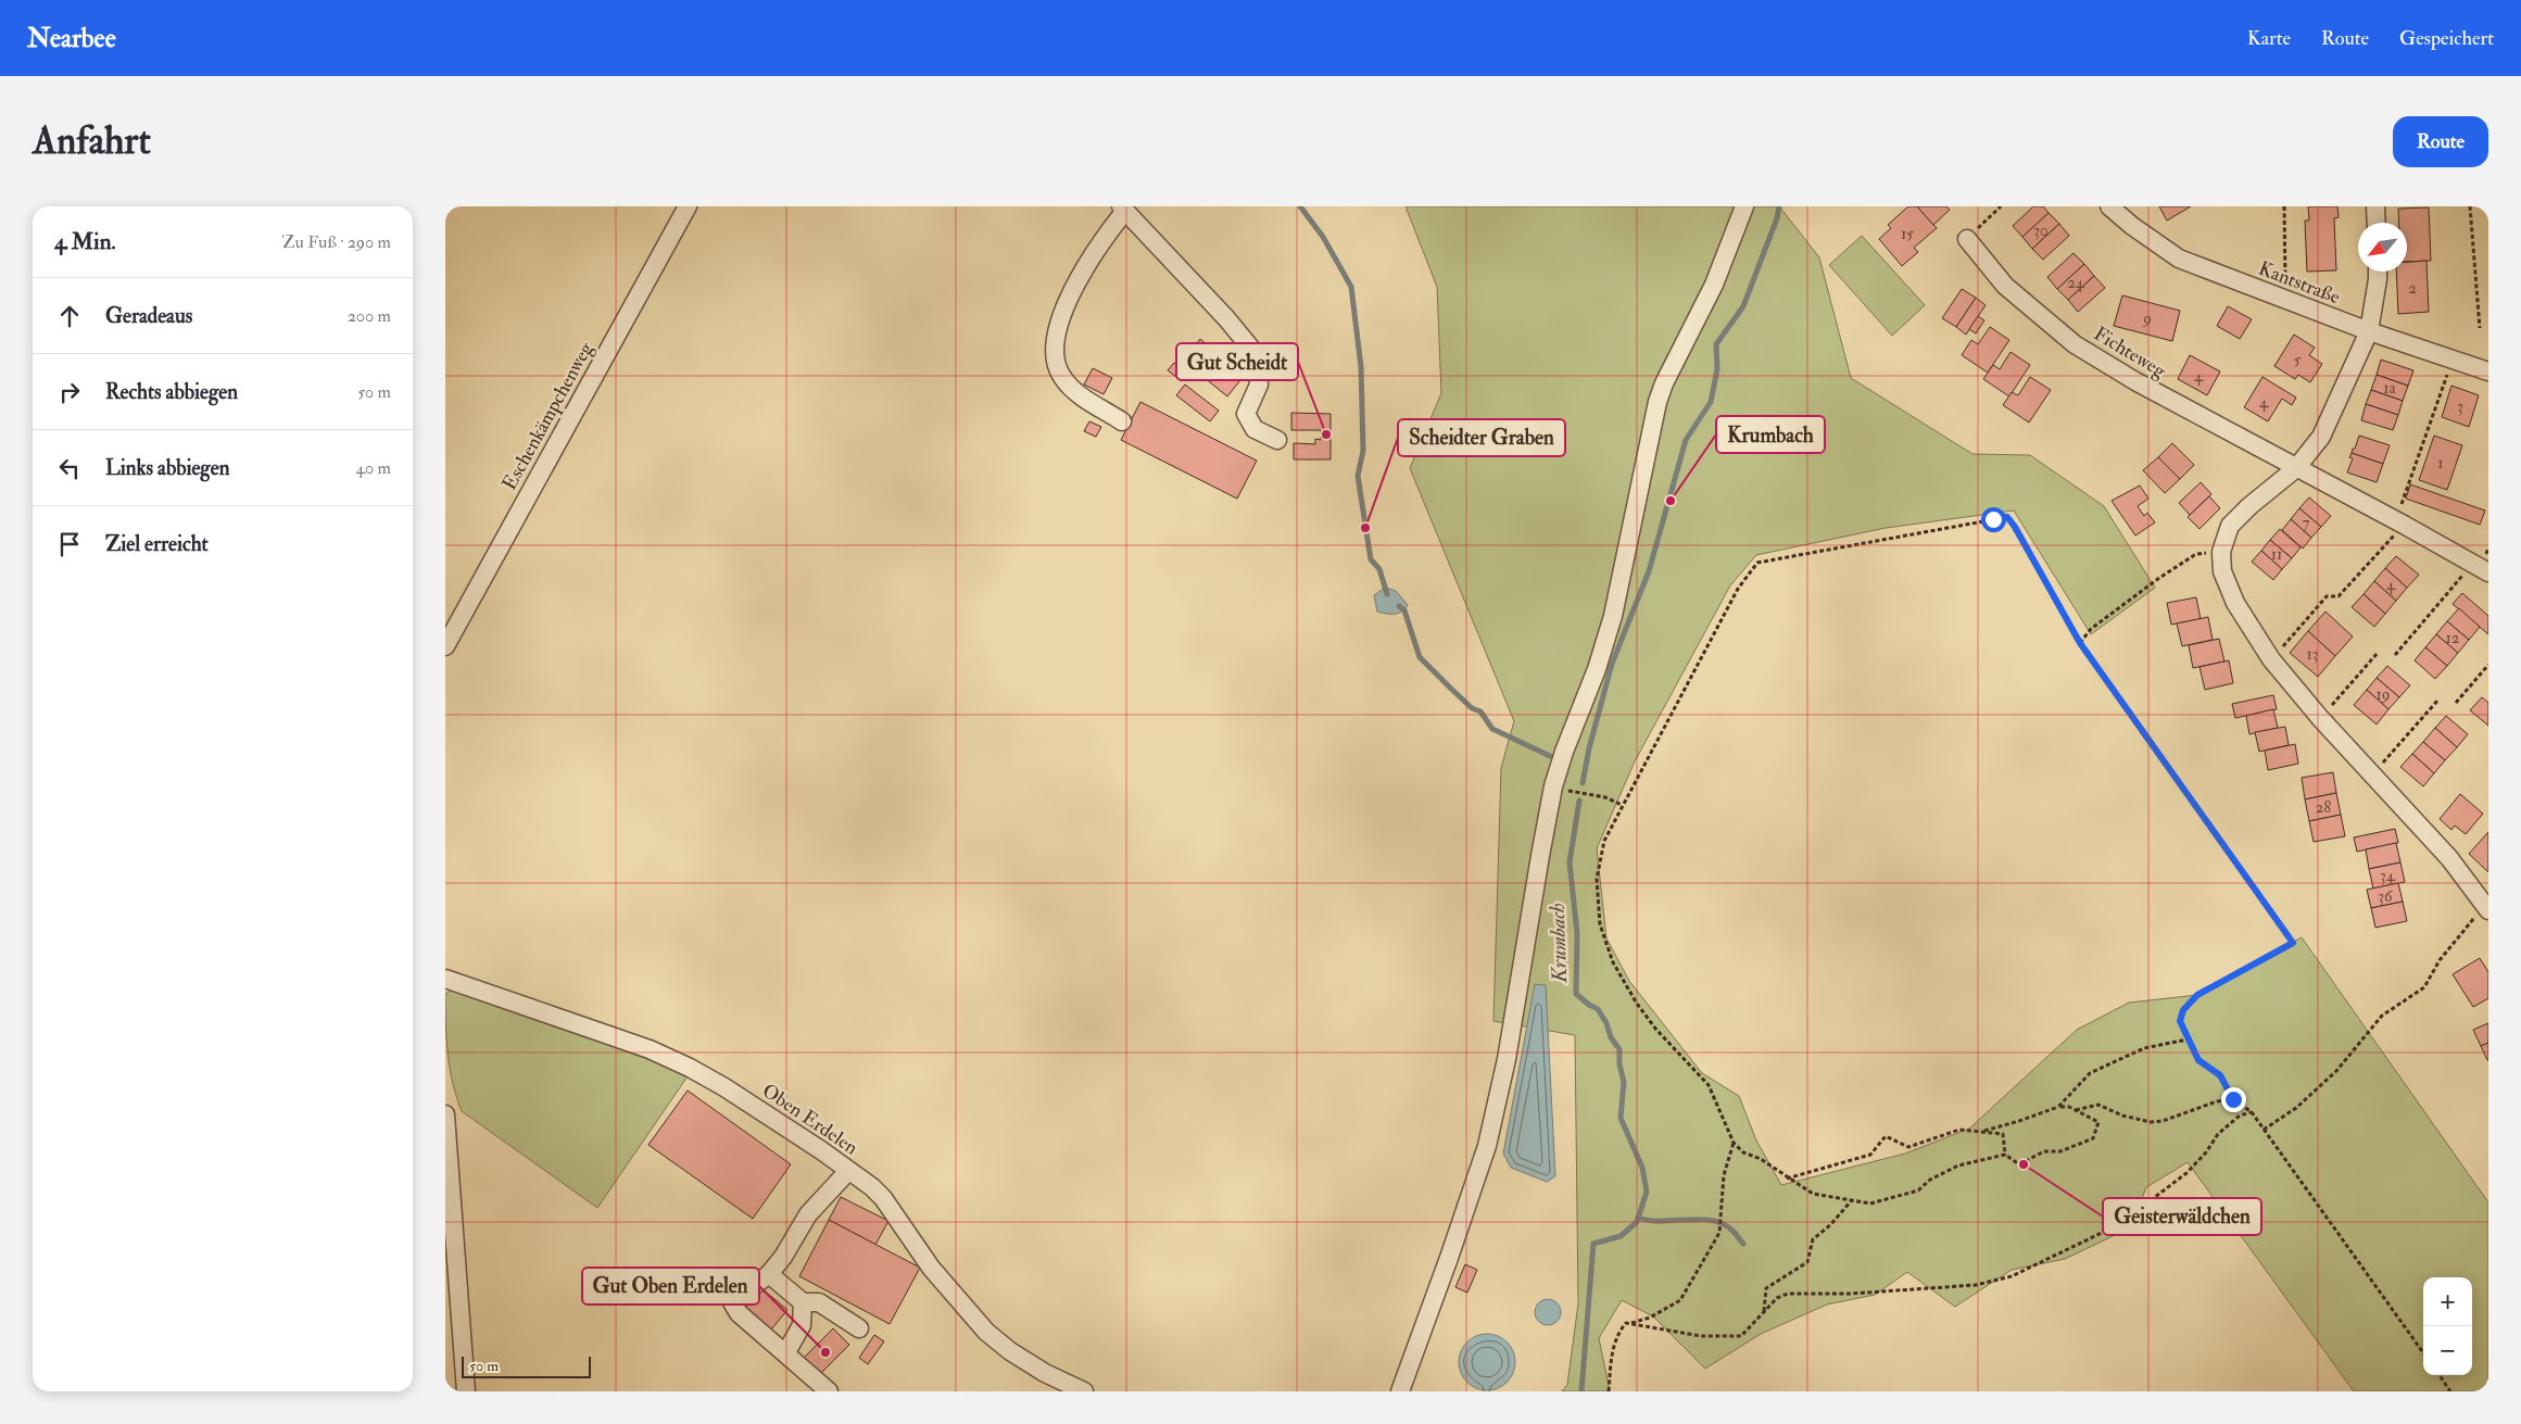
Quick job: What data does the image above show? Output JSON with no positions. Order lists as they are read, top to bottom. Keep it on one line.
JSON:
{"streets":{"street":["Kantstraße","Fichteweg","Eschenkämpchenweg","Oben Erdelen"]},"water":["Krumbach"],"places":["Gut Scheidt","Krumbach","Scheidter Graben","Geisterwäldchen","Gut Oben Erdelen"],"house_numbers":["30","15","24","2","9","5","4","1a","4","3","1","7","11","4","12","13","19","28","34","36"],"scale_bar":"50 m","north":"bottom left","page":{"header":"Nearbee","nav":["Karte","Route","Gespeichert"],"buttons":"Route","title":"Anfahrt","heading":["4 Min.","Zu Fuß · 290 m"],"list":[["Geradeaus","200 m"],["Rechts abbiegen","50 m"],["Links abbiegen","40 m"],"Ziel erreicht"],"map_buttons":["+","−"],"scale":"50 m"}}
